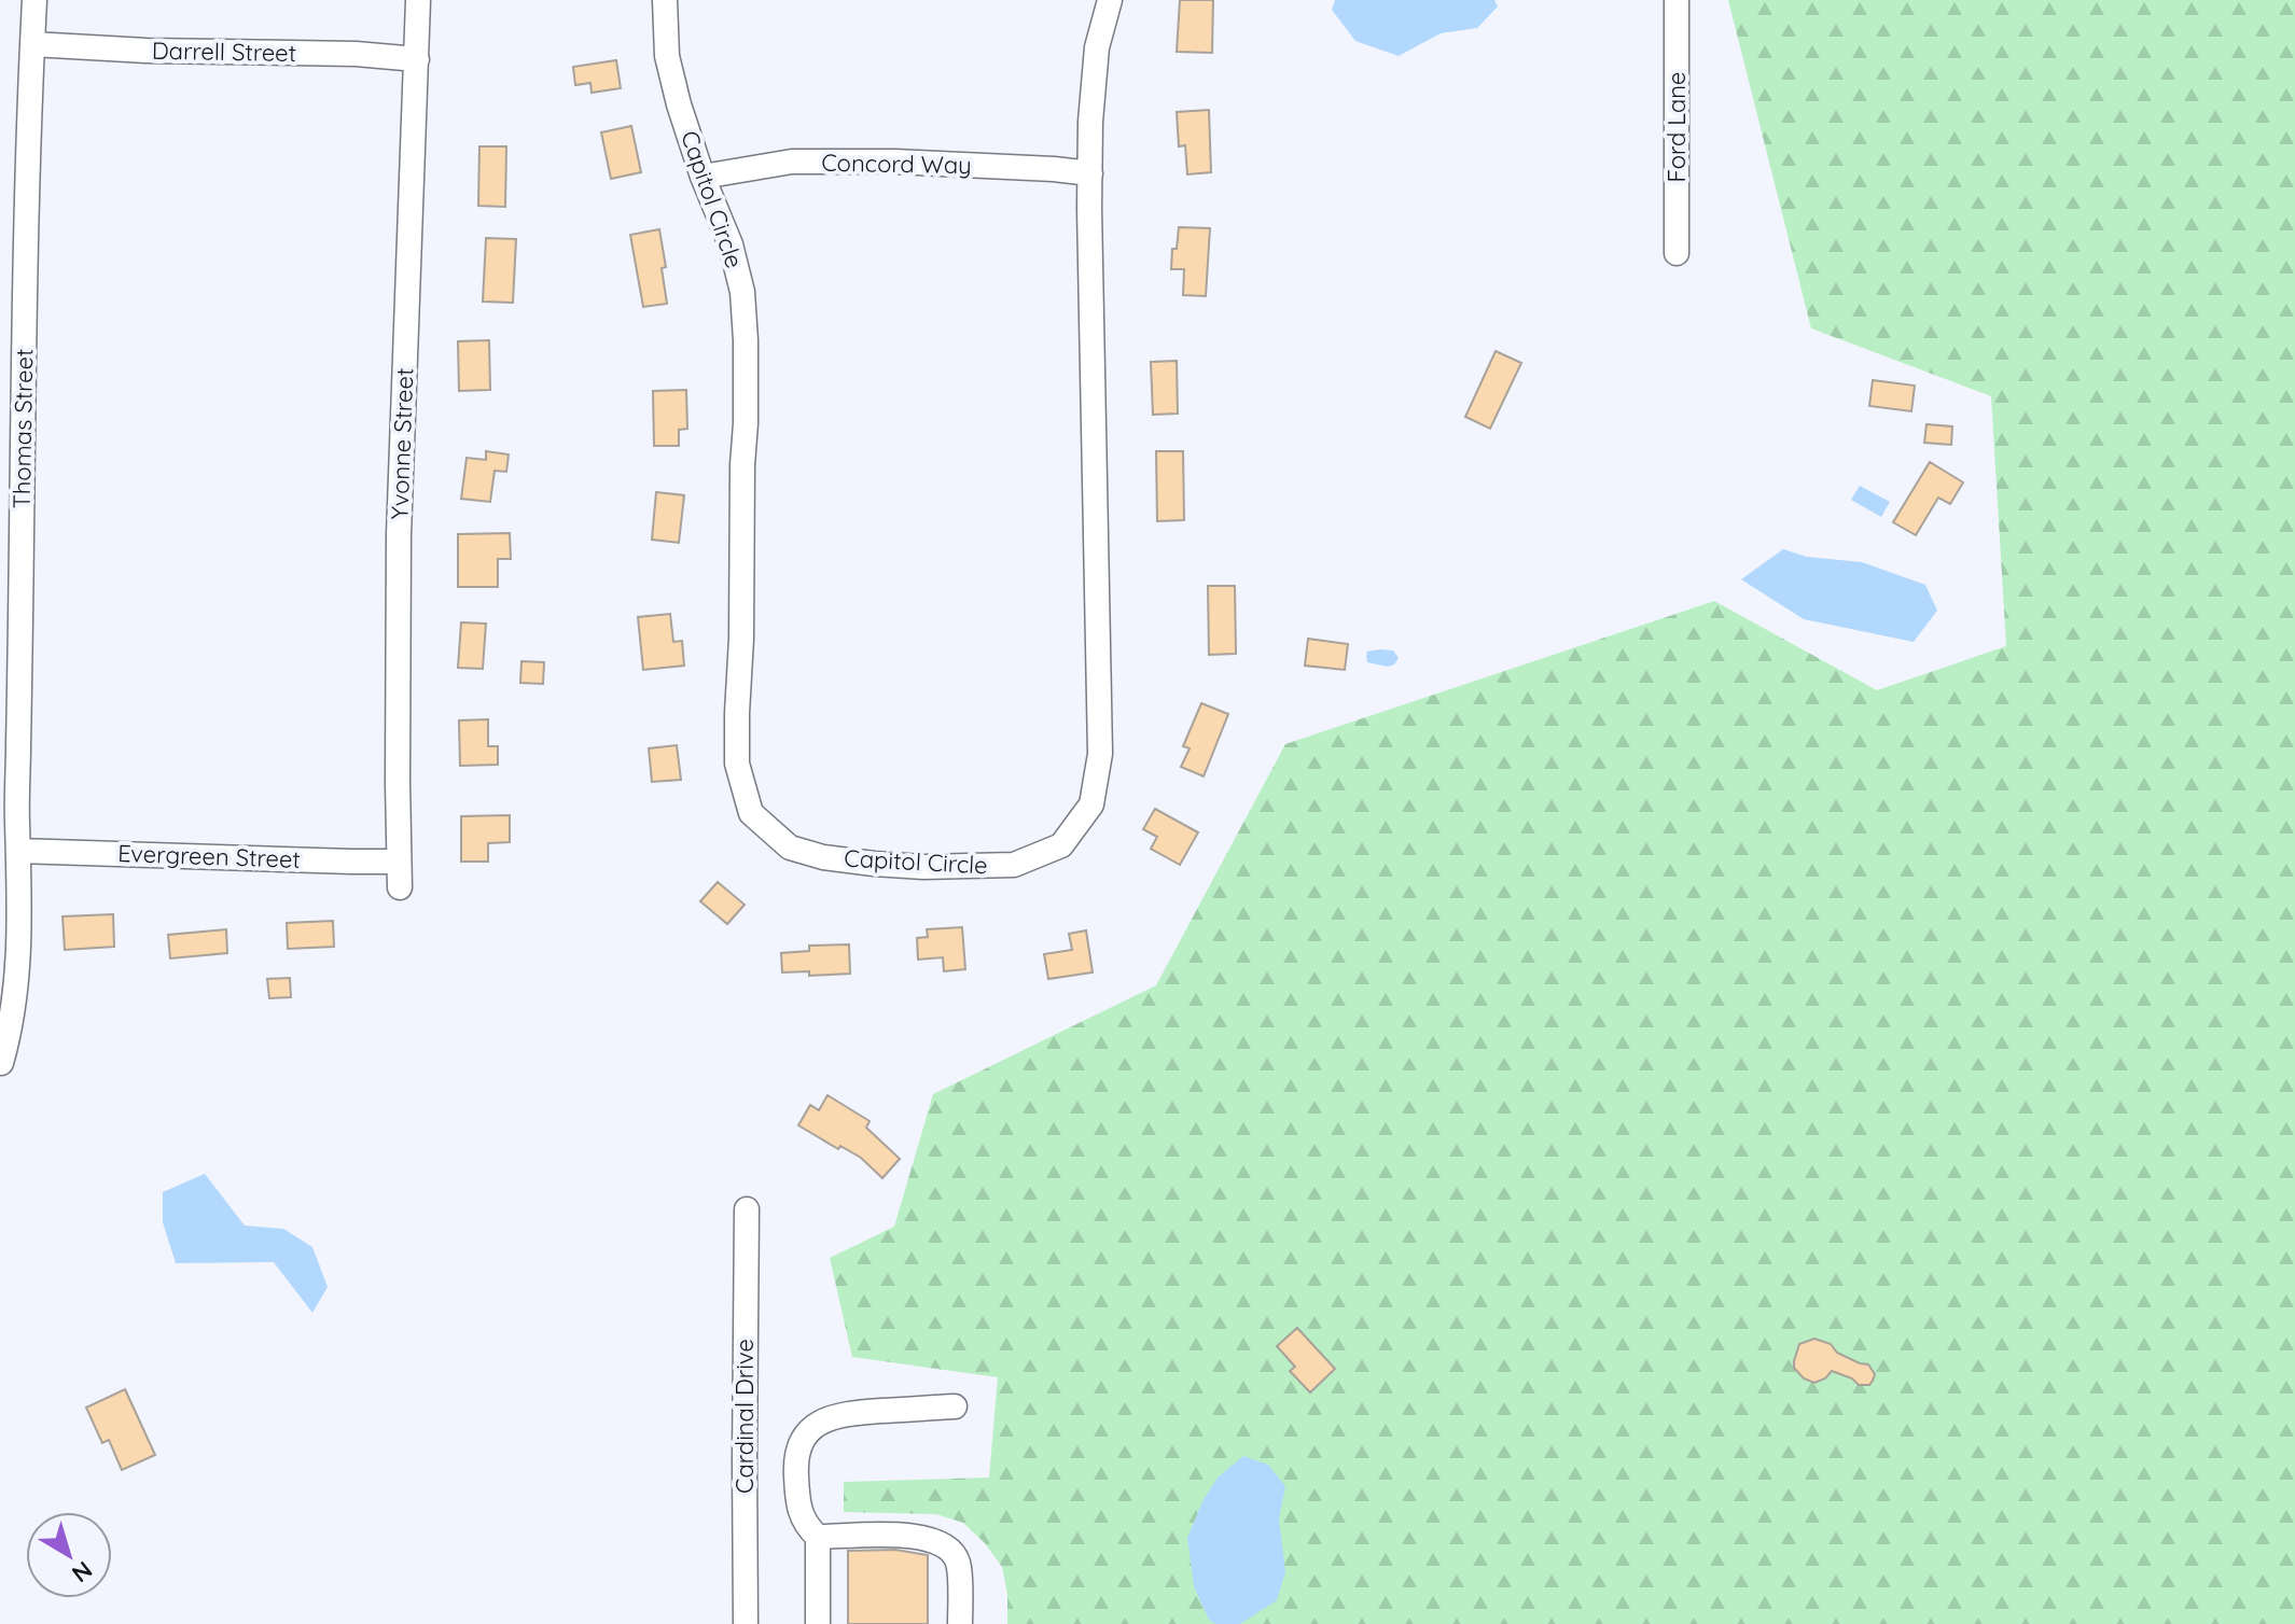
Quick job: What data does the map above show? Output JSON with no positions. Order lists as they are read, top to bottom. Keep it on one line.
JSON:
{"streets":{"street":["Darrell Street","Ford Lane","Concord Way","Capitol Circle","Thomas Street","Yvonne Street","Evergreen Street","Cardinal Drive"]},"crossings":[["Darrell Street","Thomas Street"],["Darrell Street","Yvonne Street"],["Concord Way","Capitol Circle"],["Thomas Street","Evergreen Street"],["Yvonne Street","Evergreen Street"]],"north":"bottom right"}
